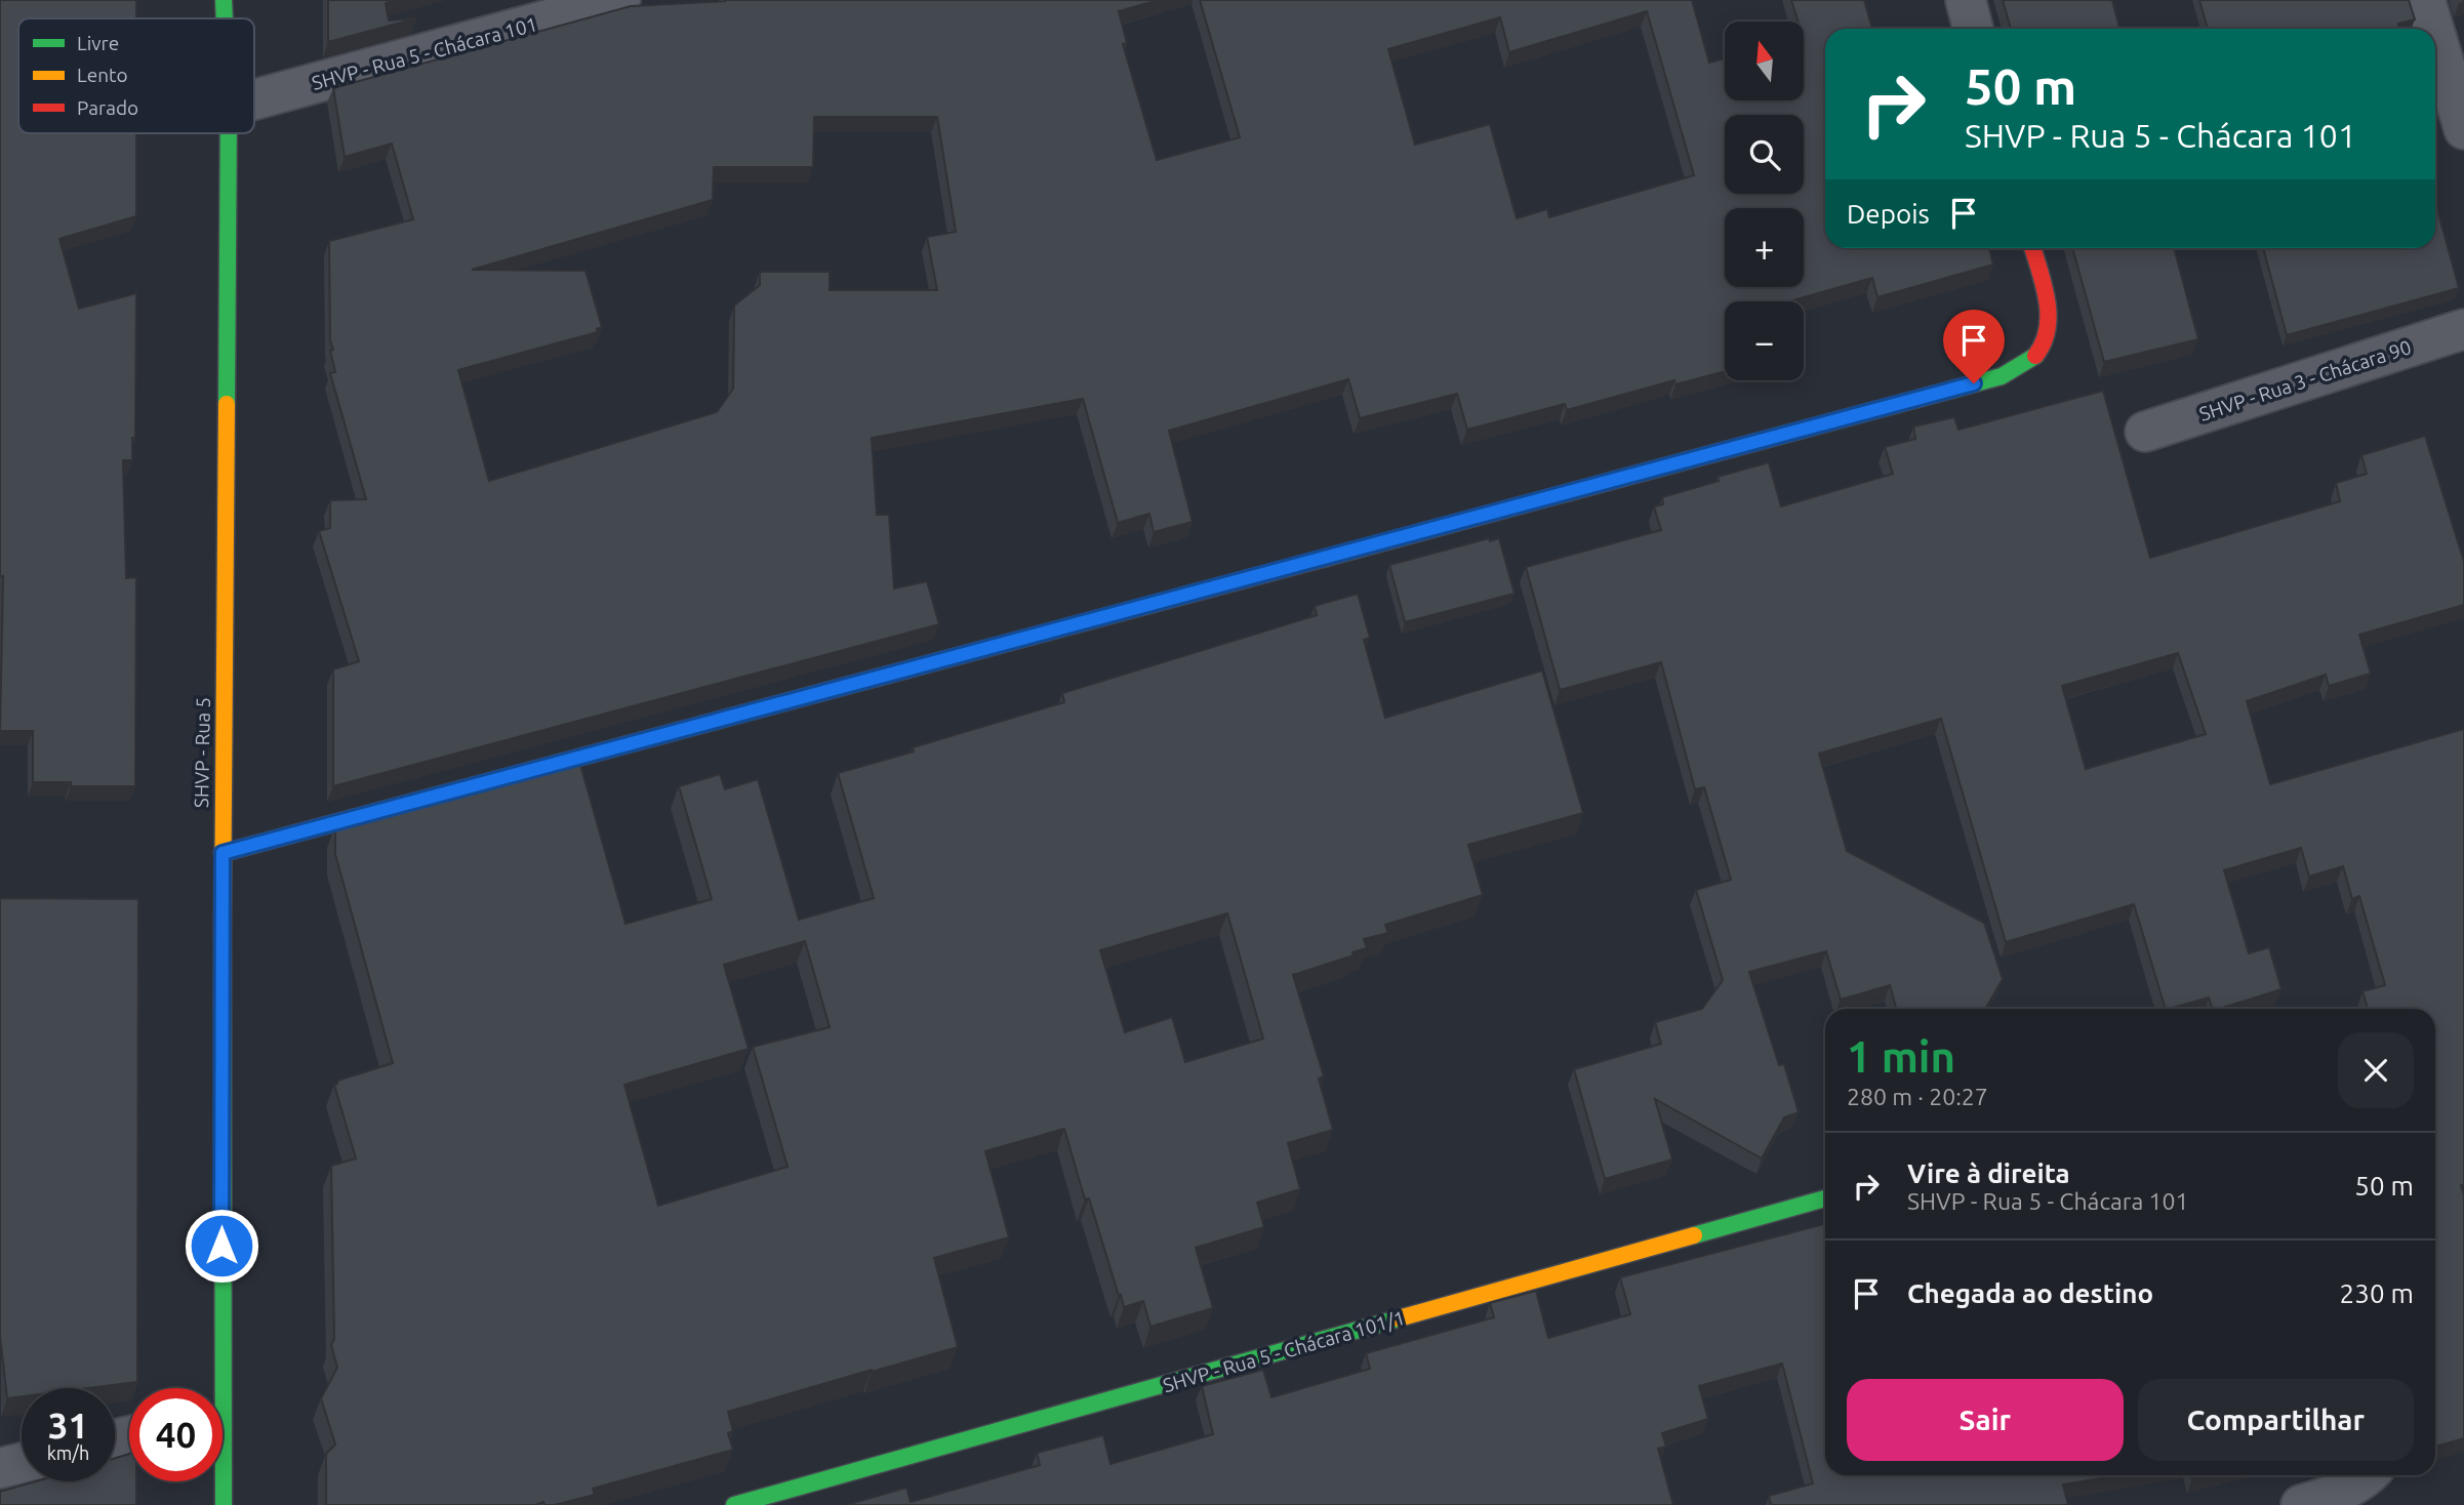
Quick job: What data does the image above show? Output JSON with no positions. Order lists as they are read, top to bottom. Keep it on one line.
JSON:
{"streets":{"street":["SHVP - Rua 5 - Chácara 101","SHVP - Rua 3 - Chácara 90","SHVP - Rua 5","SHVP - Rua 5 - Chácara 101/1"]},"legend":["Livre","Lento","Parado"],"north":"top","page":{"map_buttons":["+","−"],"turn":["50 m","SHVP - Rua 5 - Chácara 101"],"then":"Depois","heading":["1 min","280 m · 20:27"],"list":[{"name":"Vire à direita","note":"SHVP - Rua 5 - Chácara 101","value":"50 m"},{"name":"Chegada ao destino","value":"230 m"}],"buttons":["Sair","Compartilhar"],"speed":"31 km/h","limit":"40"}}
